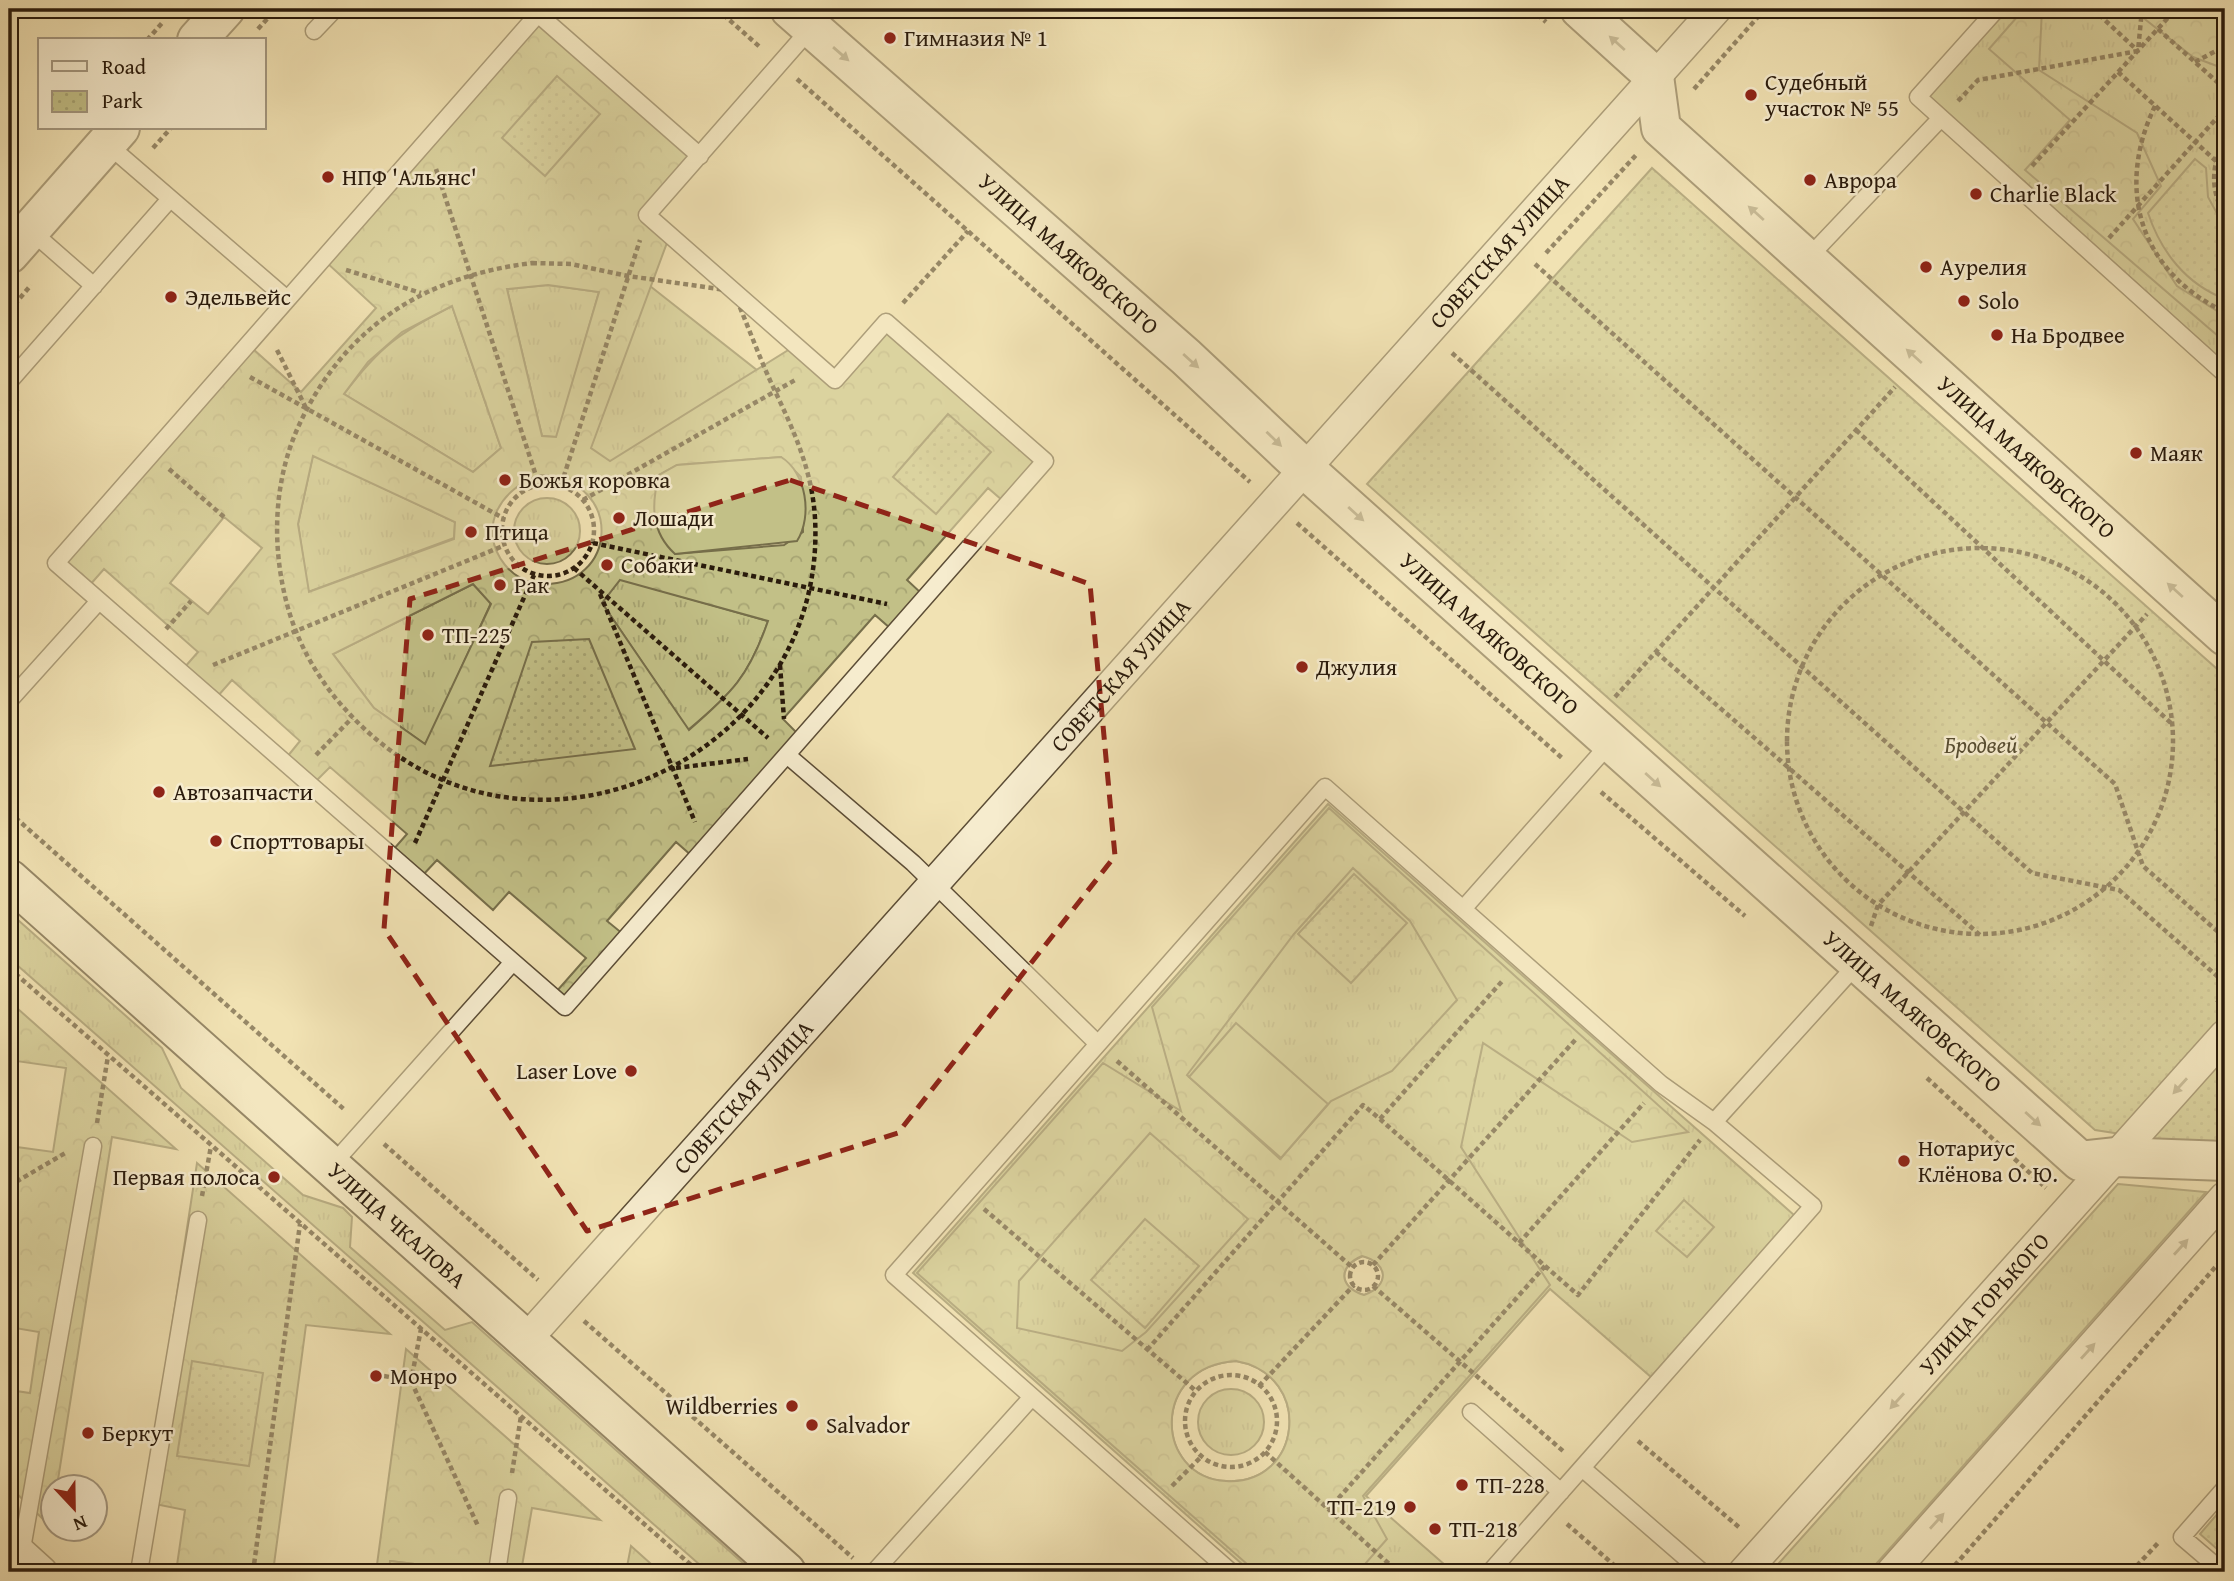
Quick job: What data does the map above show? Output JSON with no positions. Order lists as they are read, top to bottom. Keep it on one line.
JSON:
{"streets":{"street":["СОВЕТСКАЯ УЛИЦА","УЛИЦА МАЯКОВСКОГО","УЛИЦА ЧКАЛОВА","УЛИЦА ГОРЬКОГО"]},"crossings":[["СОВЕТСКАЯ УЛИЦА","УЛИЦА МАЯКОВСКОГО"],["СОВЕТСКАЯ УЛИЦА","УЛИЦА ЧКАЛОВА"],["УЛИЦА МАЯКОВСКОГО","УЛИЦА ГОРЬКОГО"]],"parks":["Бродвей"],"places":["Гимназия № 1","Судебный участок № 55","НПФ 'Альянс'","Аврора","Charlie Black","Аурелия","Эдельвейс","Solo","На Бродвее","Маяк","Божья коровка","Лошади","Птица","Собаки","Рак","ТП-225","Джулия","Автозапчасти","Спорттовары","Laser Love","Нотариус Клёнова О. Ю.","Первая полоса","Монро","Wildberries","Salvador","Беркут","ТП-228","ТП-219","ТП-218"],"legend":["Road","Park"],"north":"bottom"}
